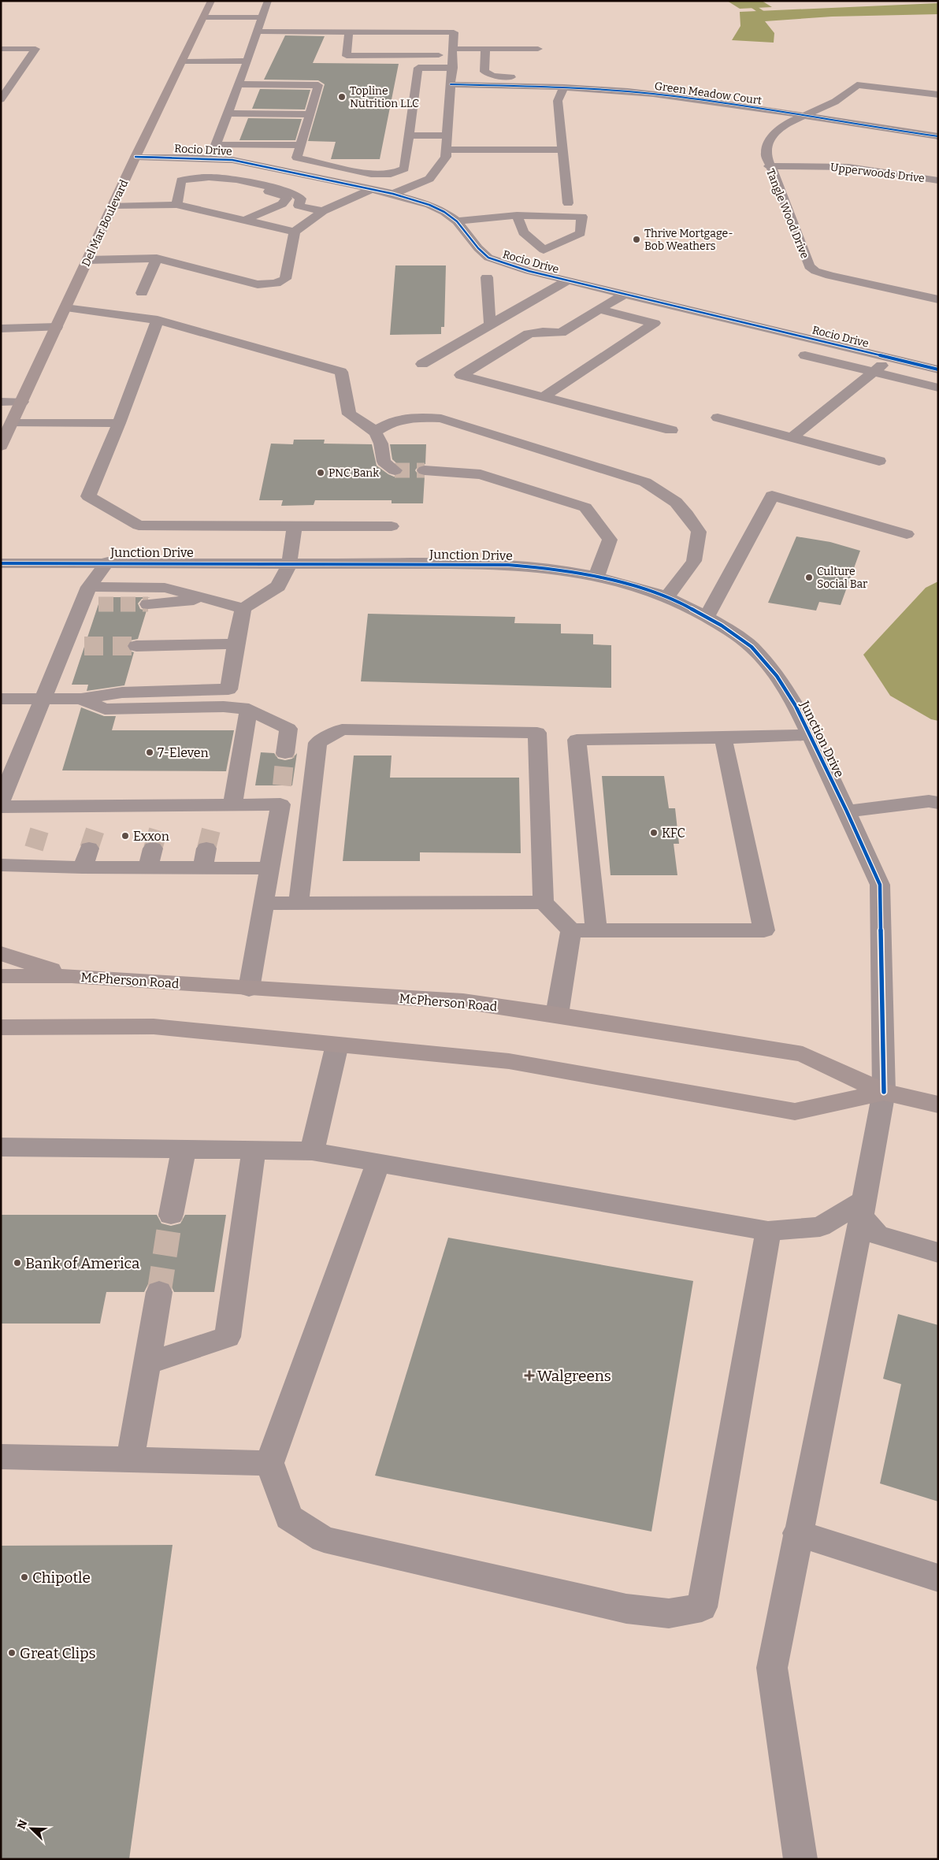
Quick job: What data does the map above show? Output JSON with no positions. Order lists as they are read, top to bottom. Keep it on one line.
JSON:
{"streets":{"main road":["Del Mar Boulevard","McPherson Road"],"street":["Green Meadow Court","Rocio Drive","Upperwoods Drive","Tangle Wood Drive","Junction Drive"]},"crossings":[["Green Meadow Court","Tangle Wood Drive"],["Rocio Drive","Del Mar Boulevard"],["Upperwoods Drive","Tangle Wood Drive"],["Junction Drive","McPherson Road"]],"places":{"other":["Topline Nutrition LLC","Thrive Mortgage- Bob Weathers","PNC Bank","Culture Social Bar","7-Eleven","KFC","Exxon","Bank of America","Chipotle","Great Clips"],"health":["Walgreens"]},"north":"top left"}
